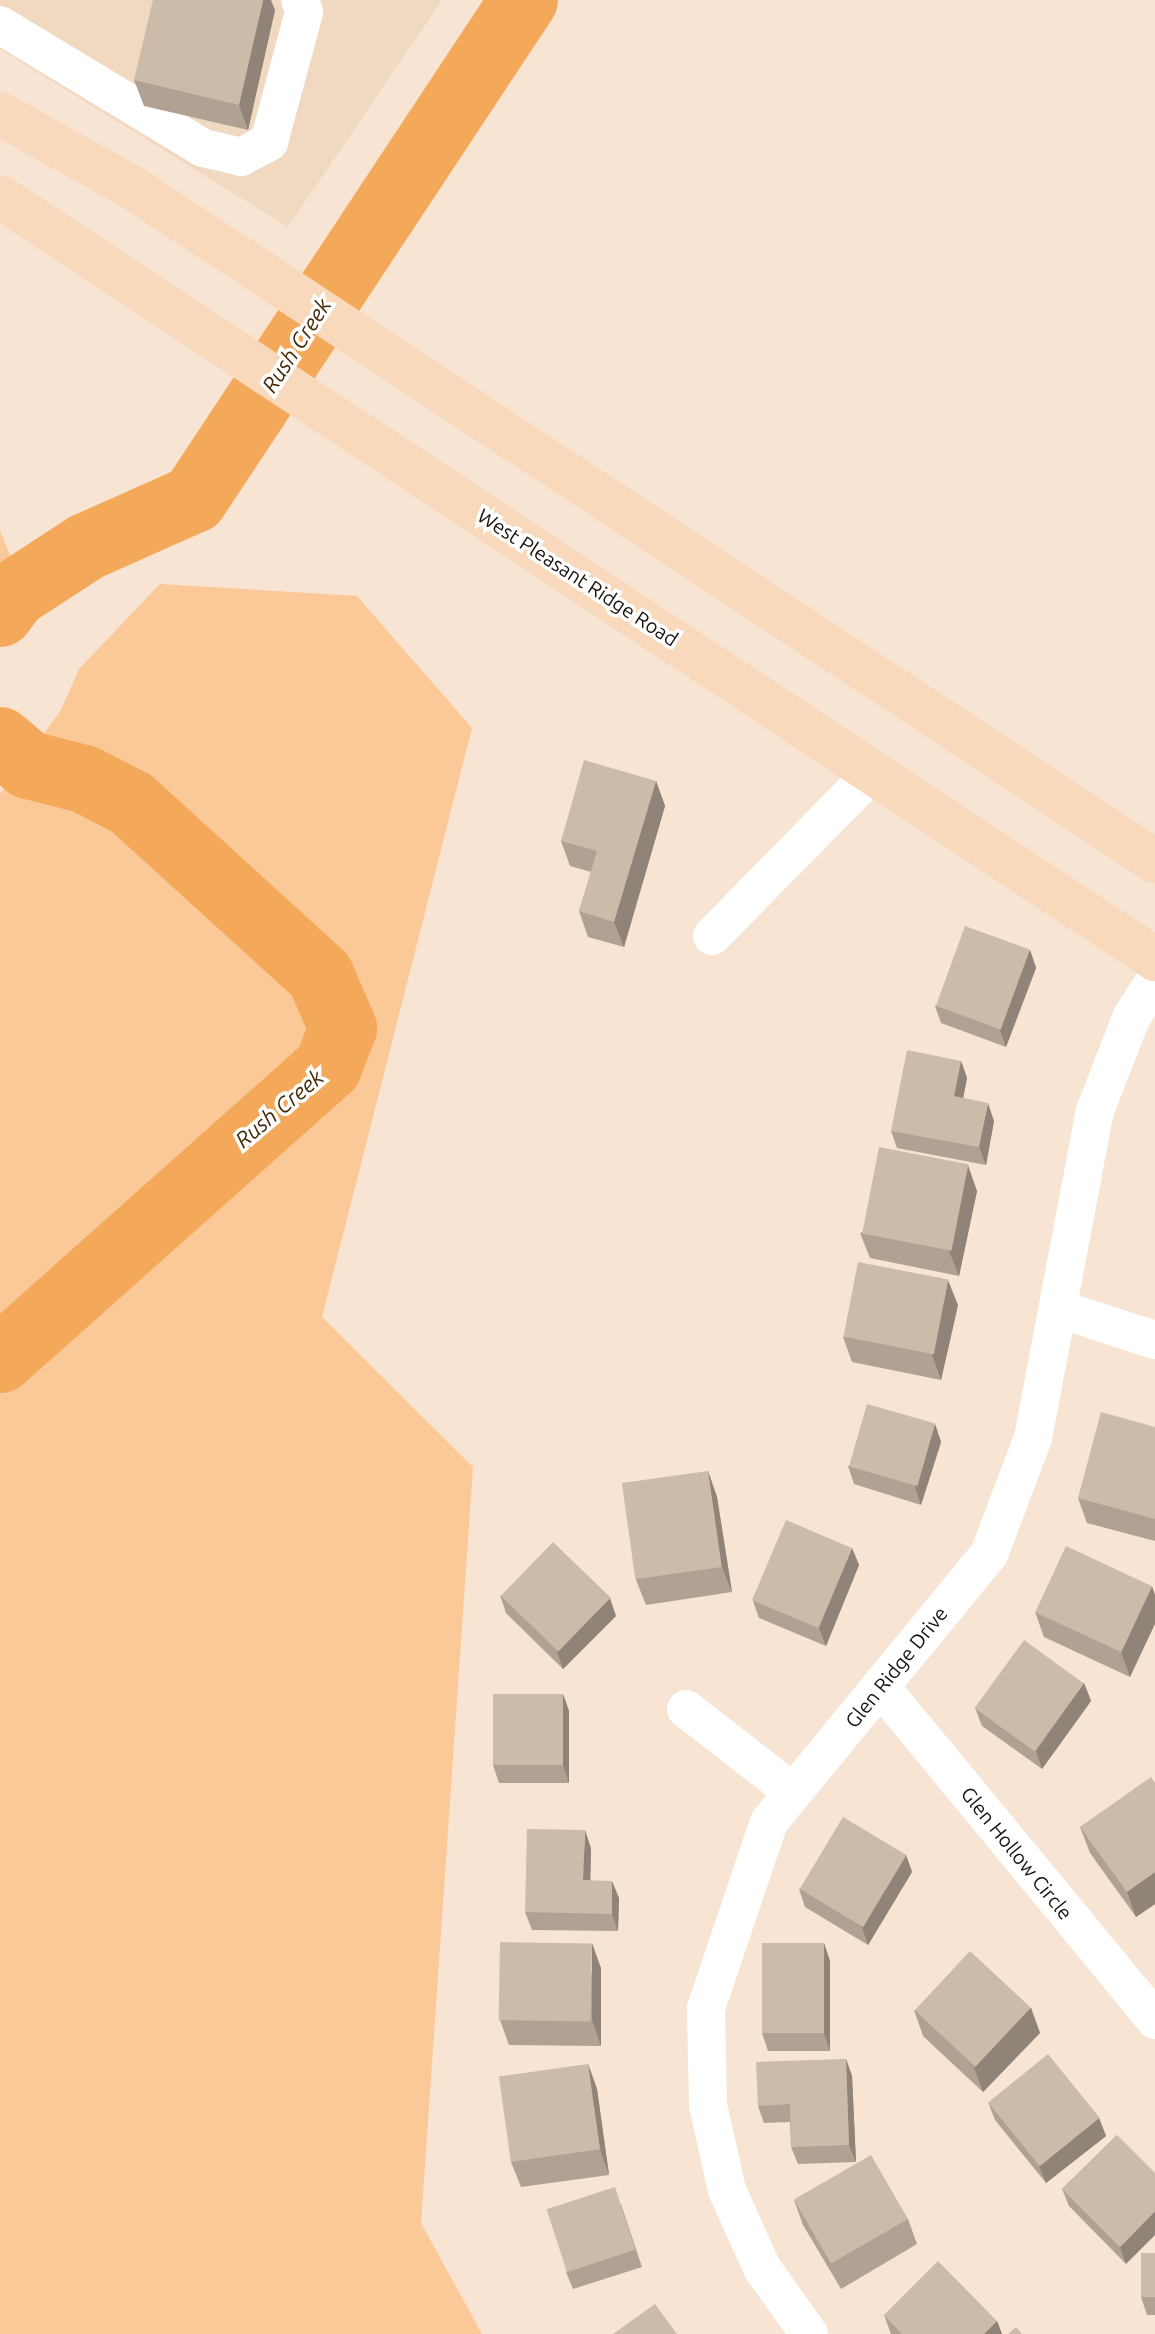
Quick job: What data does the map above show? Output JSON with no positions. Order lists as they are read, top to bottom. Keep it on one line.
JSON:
{"streets":{"main road":["West Pleasant Ridge Road"],"street":["Glen Ridge Drive","Glen Hollow Circle"]},"crossings":[["Glen Ridge Drive","Glen Hollow Circle"]],"water":["Rush Creek"]}
